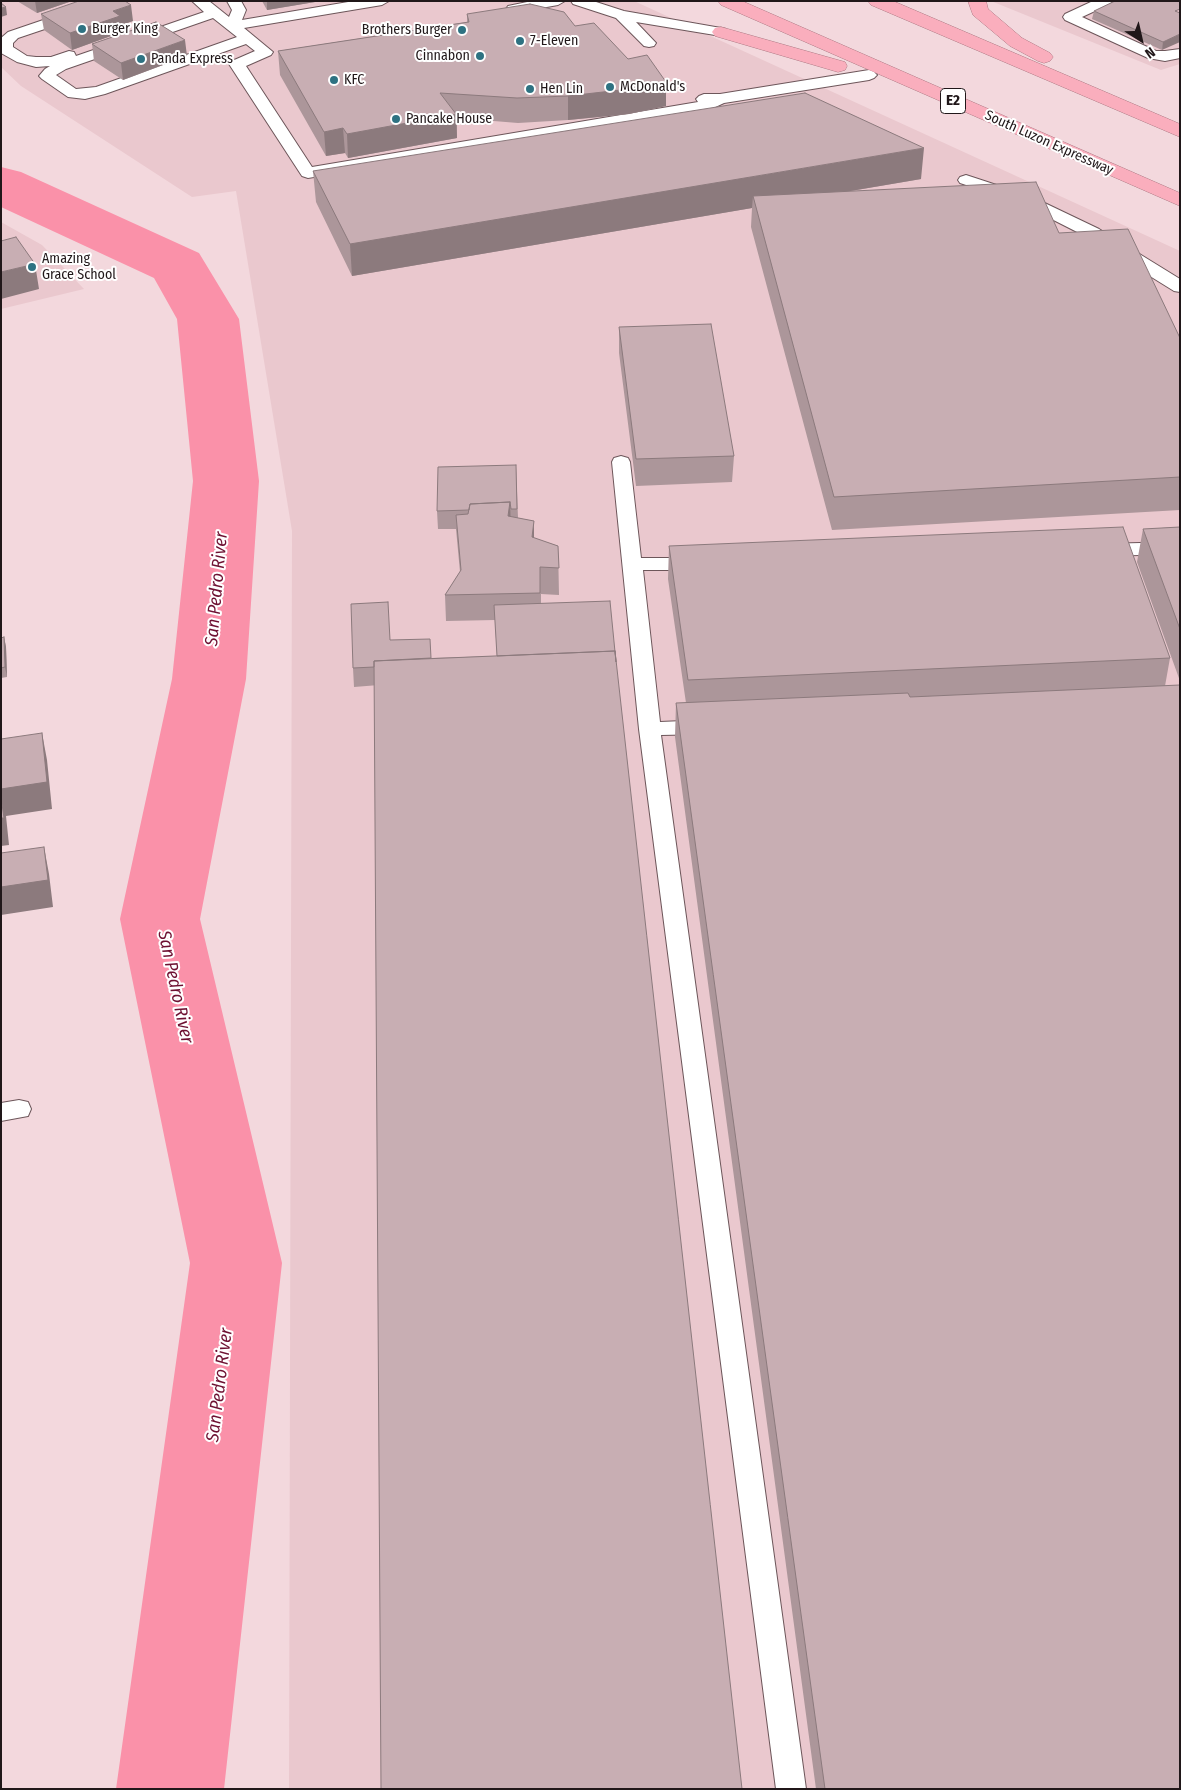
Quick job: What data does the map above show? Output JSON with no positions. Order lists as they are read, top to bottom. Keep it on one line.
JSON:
{"streets":{"highway":["E2","South Luzon Expressway"]},"water":["San Pedro River"],"places":["Burger King","Brothers Burger","7-Eleven","Cinnabon","Panda Express","KFC","McDonald's","Hen Lin","Pancake House","Amazing Grace School"],"north":"bottom right"}
